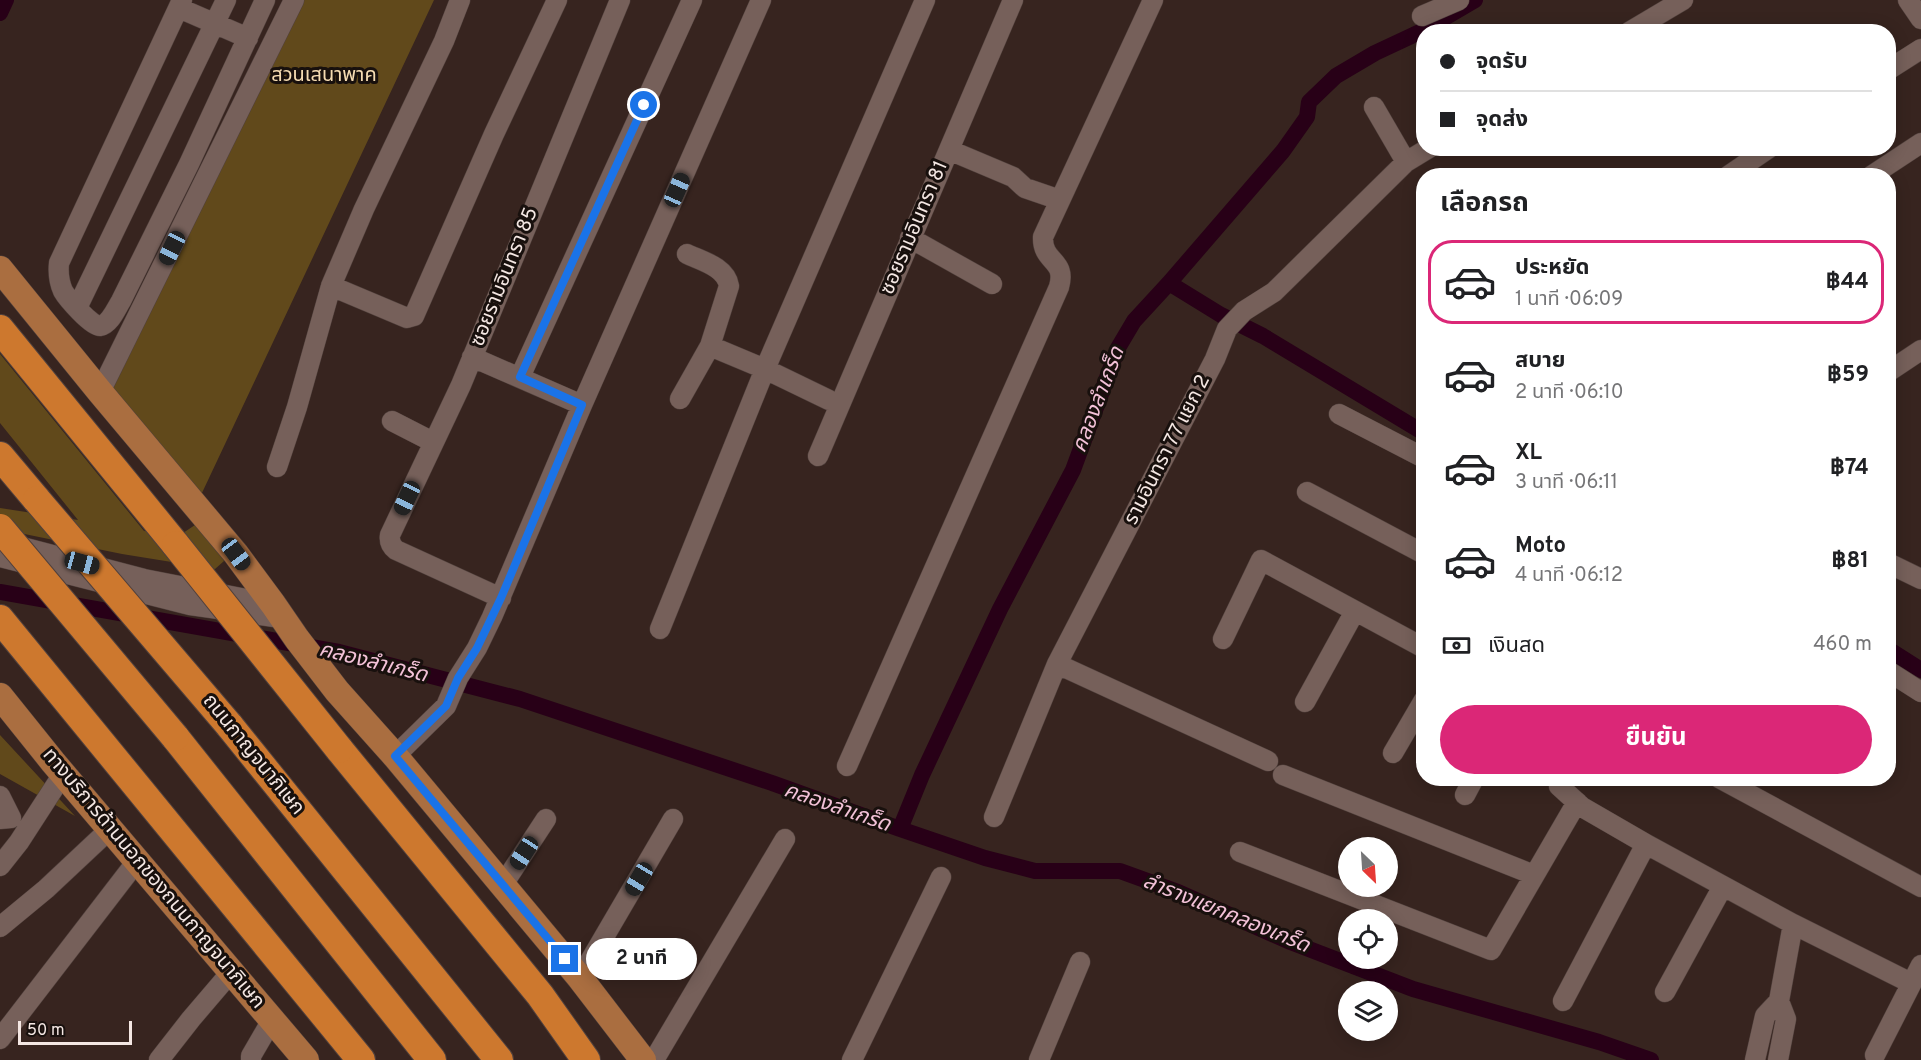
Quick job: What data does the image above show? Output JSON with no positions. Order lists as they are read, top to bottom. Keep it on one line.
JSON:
{"streets":{"highway":["ถนนกาญจนาภิเษก"],"main road":["ทางบริการด้านนอกของถนนกาญจนาภิเษก"],"street":["ซอยรามอินทรา 81","ซอยรามอินทรา 85","รามอินทรา 77 แยก 2"]},"water":["คลองลำเกร็ด","ลำรางแยกคลองเกร็ด"],"parks":["สวนเสนาพาค"],"scale_bar":"50 m","north":"bottom right","page":{"banner":["จุดรับ","จุดส่ง"],"heading":"เลือกรถ","list":[{"name":"ประหยัด","note":"1 นาที · 06:09","value":"฿44"},{"name":"สบาย","note":"2 นาที · 06:10","value":"฿59"},{"name":"XL","note":"3 นาที · 06:11","value":"฿74"},{"name":"Moto","note":"4 นาที · 06:12","value":"฿81"}],"pay":["เงินสด","460 m"],"buttons":"ยืนยัน","bubble":"2 นาที","scale":"50 m"}}
